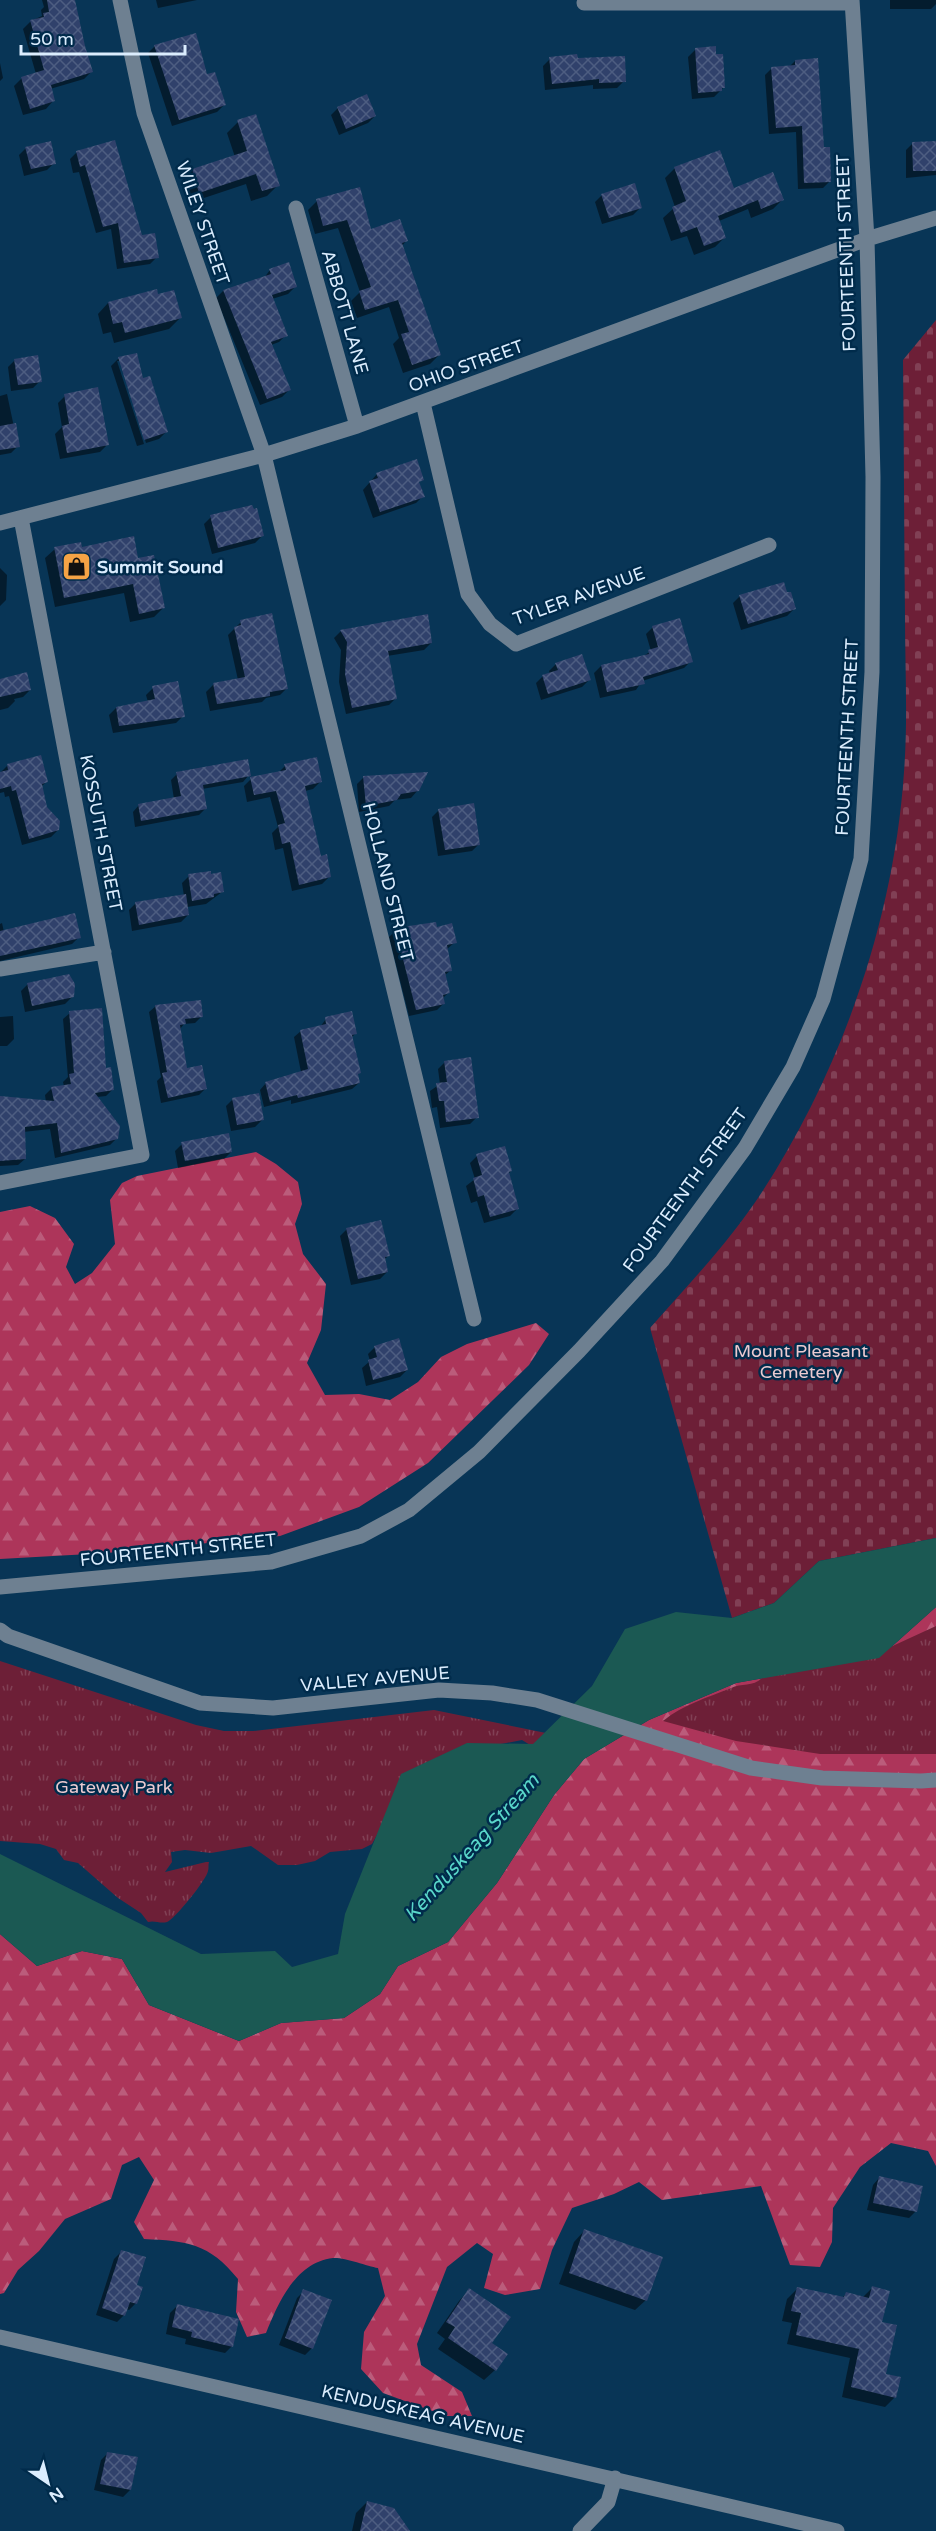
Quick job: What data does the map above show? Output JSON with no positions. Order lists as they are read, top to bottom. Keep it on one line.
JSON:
{"streets":{"street":["WILEY STREET","FOURTEENTH STREET","ABBOTT LANE","OHIO STREET","TYLER AVENUE","KOSSUTH STREET","HOLLAND STREET","VALLEY AVENUE","KENDUSKEAG AVENUE"]},"crossings":[["WILEY STREET","OHIO STREET"],["WILEY STREET","HOLLAND STREET"],["FOURTEENTH STREET","OHIO STREET"],["ABBOTT LANE","OHIO STREET"],["OHIO STREET","TYLER AVENUE"],["OHIO STREET","KOSSUTH STREET"],["OHIO STREET","HOLLAND STREET"]],"water":["Kenduskeag Stream"],"parks":["Mount Pleasant Cemetery","Gateway Park"],"places":{"shop":["Summit Sound"]},"scale_bar":"50 m","north":"bottom right"}
